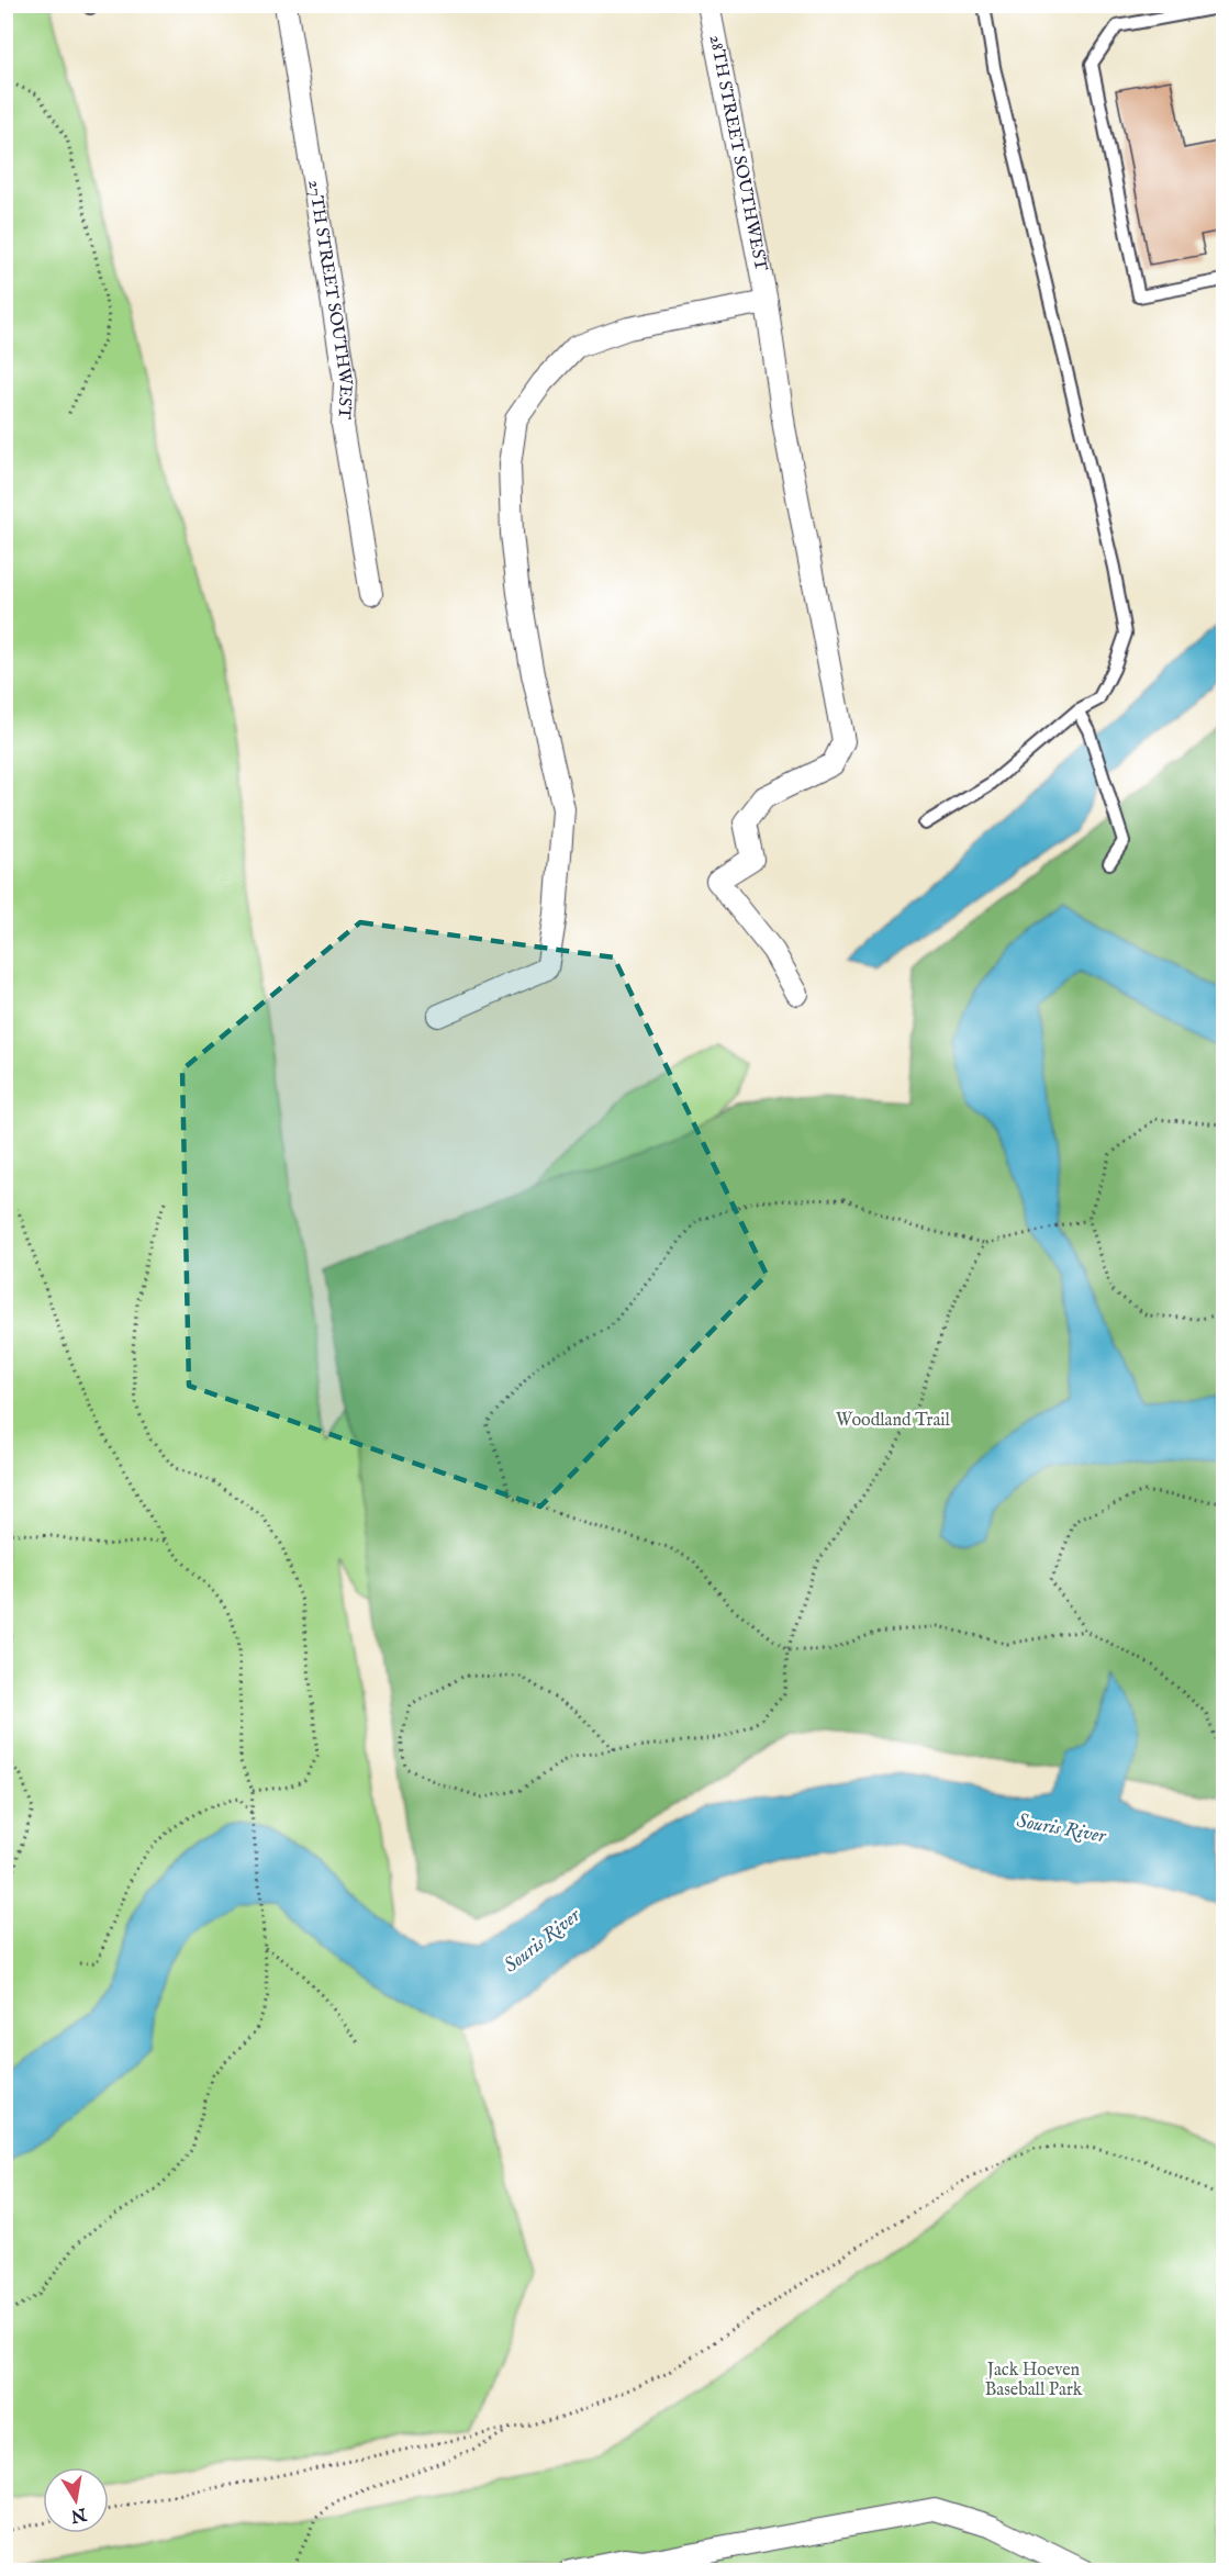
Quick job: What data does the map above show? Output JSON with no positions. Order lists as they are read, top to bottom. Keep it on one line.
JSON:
{"streets":{"street":["28TH STREET SOUTHWEST","27TH STREET SOUTHWEST"]},"water":["Souris River"],"parks":["Woodland Trail","Jack Hoeven Baseball Park"],"north":"bottom"}
